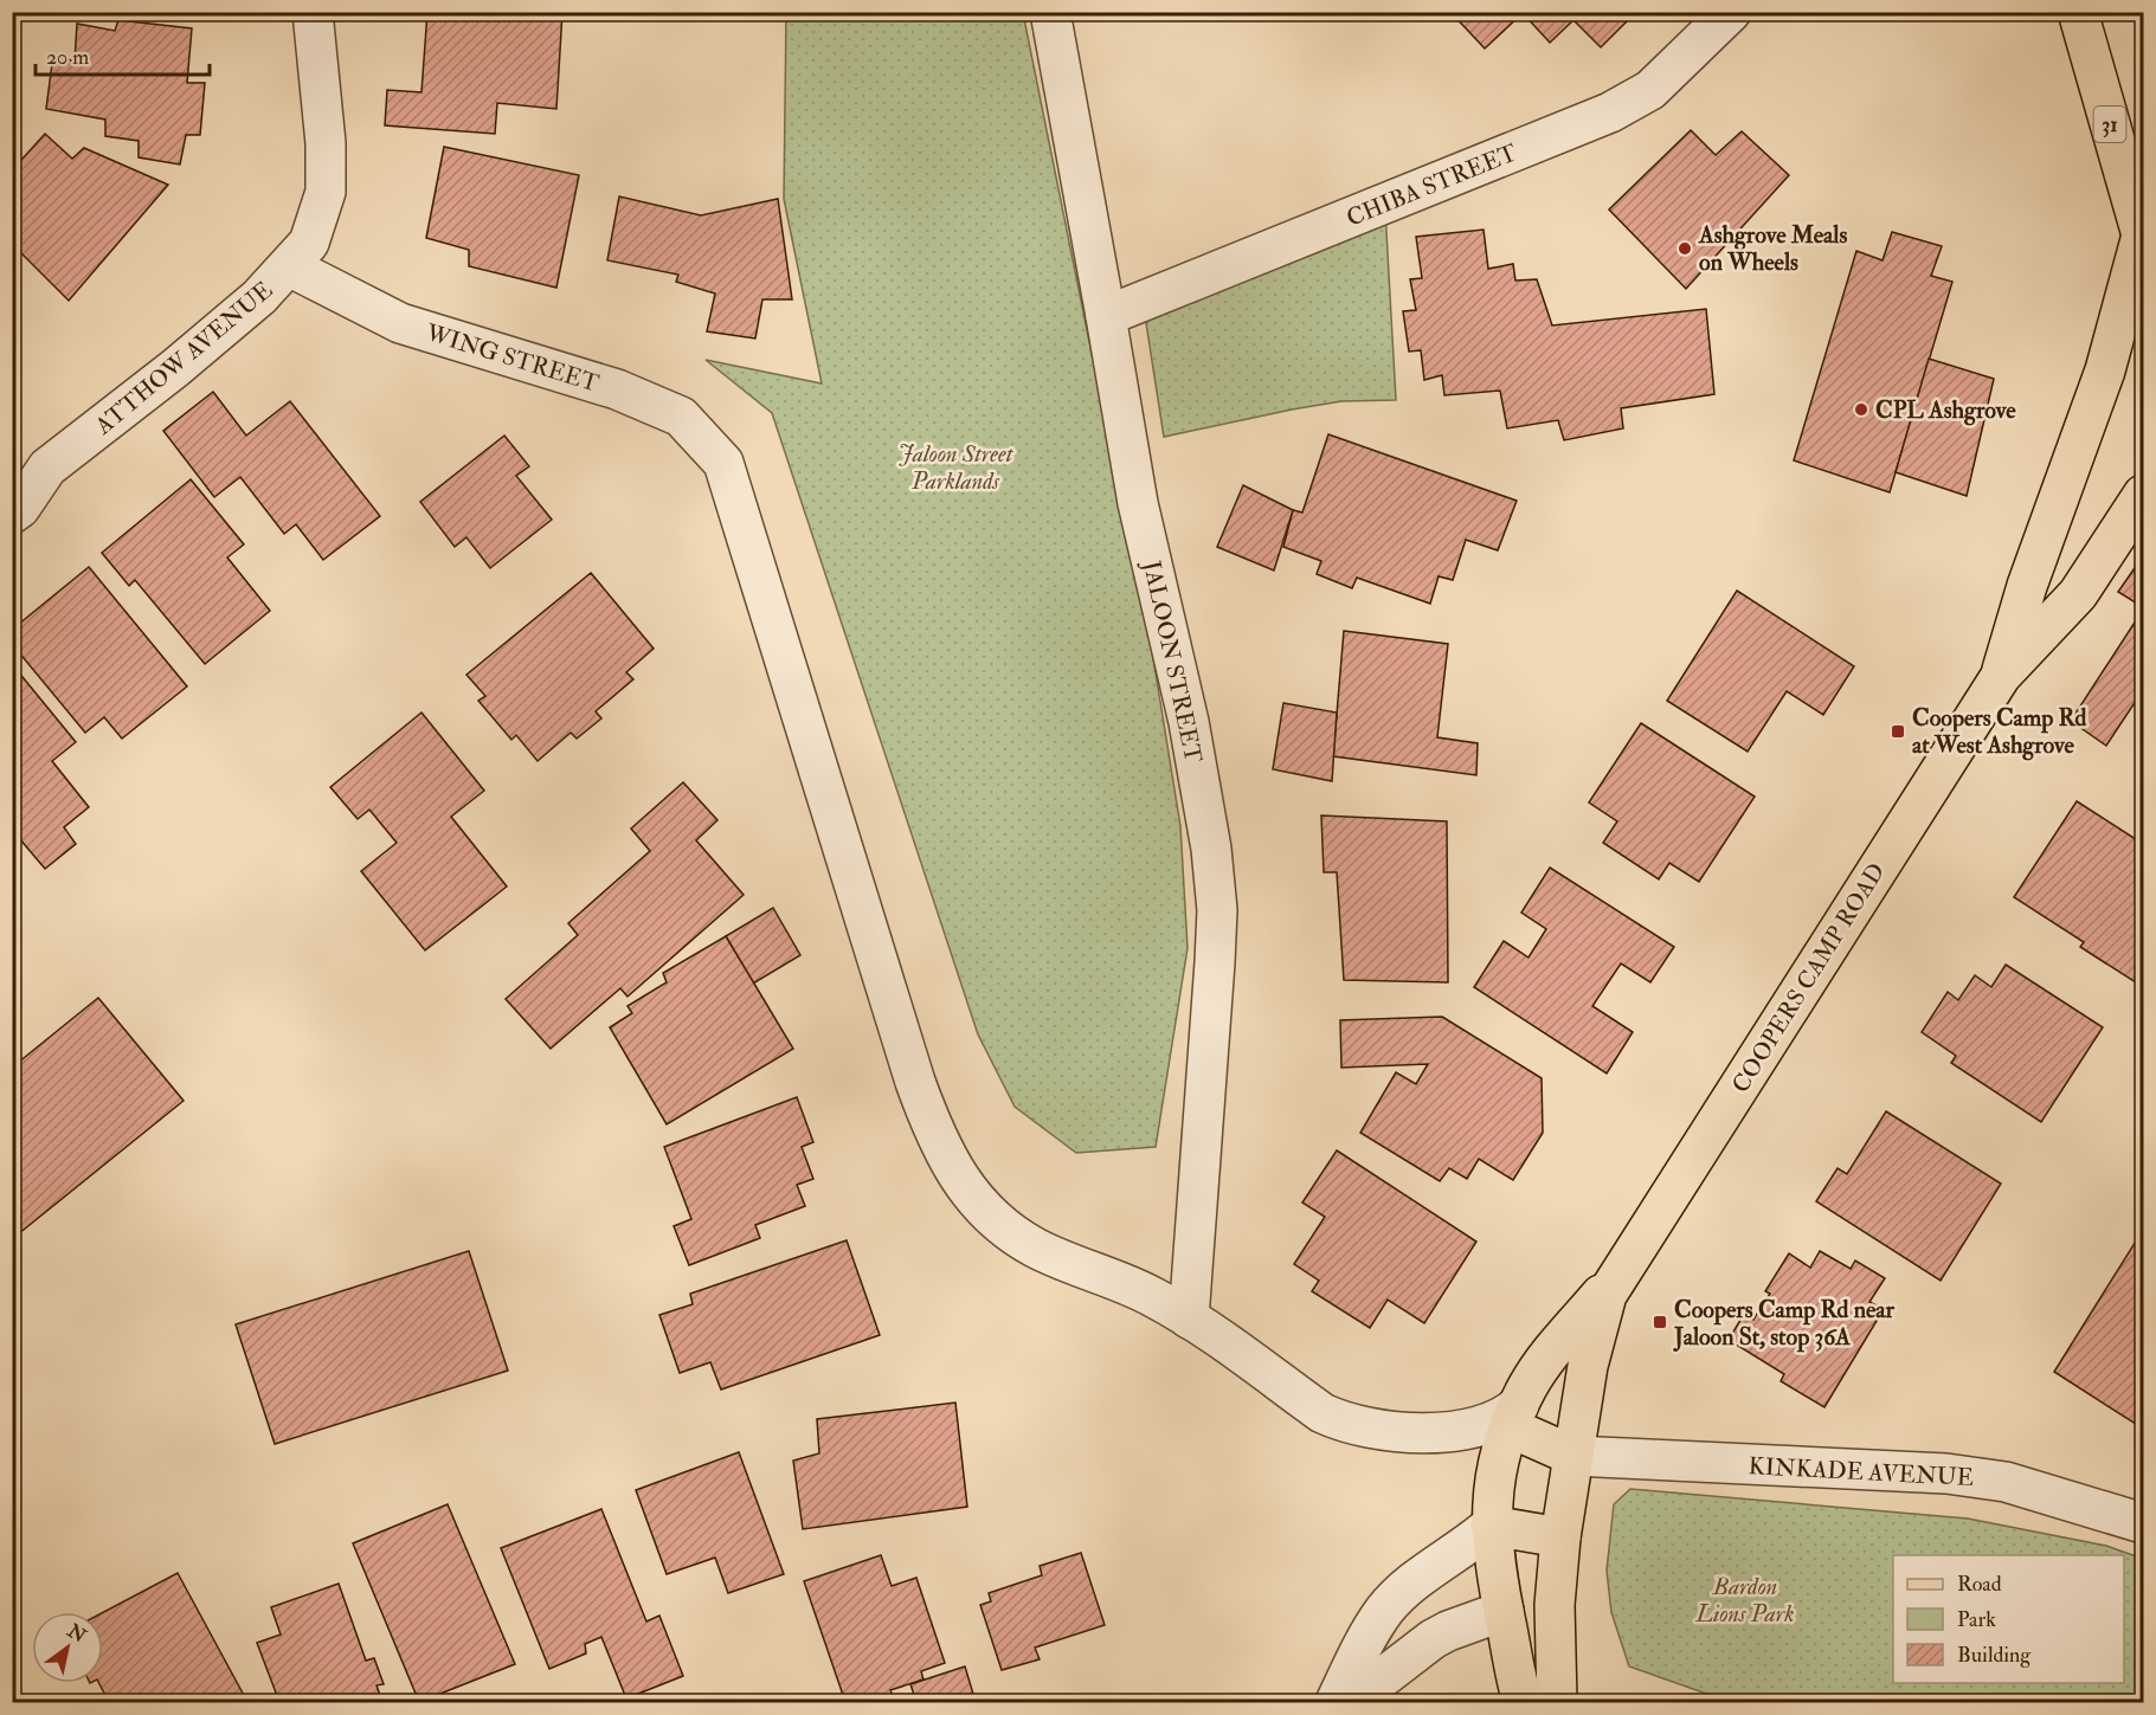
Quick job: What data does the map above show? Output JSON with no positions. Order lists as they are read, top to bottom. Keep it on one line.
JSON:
{"streets":{"main road":["31","COOPERS CAMP ROAD"],"street":["CHIBA STREET","ATTHOW AVENUE","WING STREET","JALOON STREET","KINKADE AVENUE"]},"crossings":[["31","COOPERS CAMP ROAD"],["CHIBA STREET","JALOON STREET"],["ATTHOW AVENUE","WING STREET"],["WING STREET","JALOON STREET"],["COOPERS CAMP ROAD","KINKADE AVENUE"]],"parks":["Jaloon Street Parklands","Bardon Lions Park"],"places":{"other":["Ashgrove Meals on Wheels","CPL Ashgrove"],"transit":["Coopers Camp Rd at West Ashgrove","Coopers Camp Rd near Jaloon St, stop 36A"]},"legend":["Road","Park","Building"],"scale_bar":"20 m","north":"top right"}
